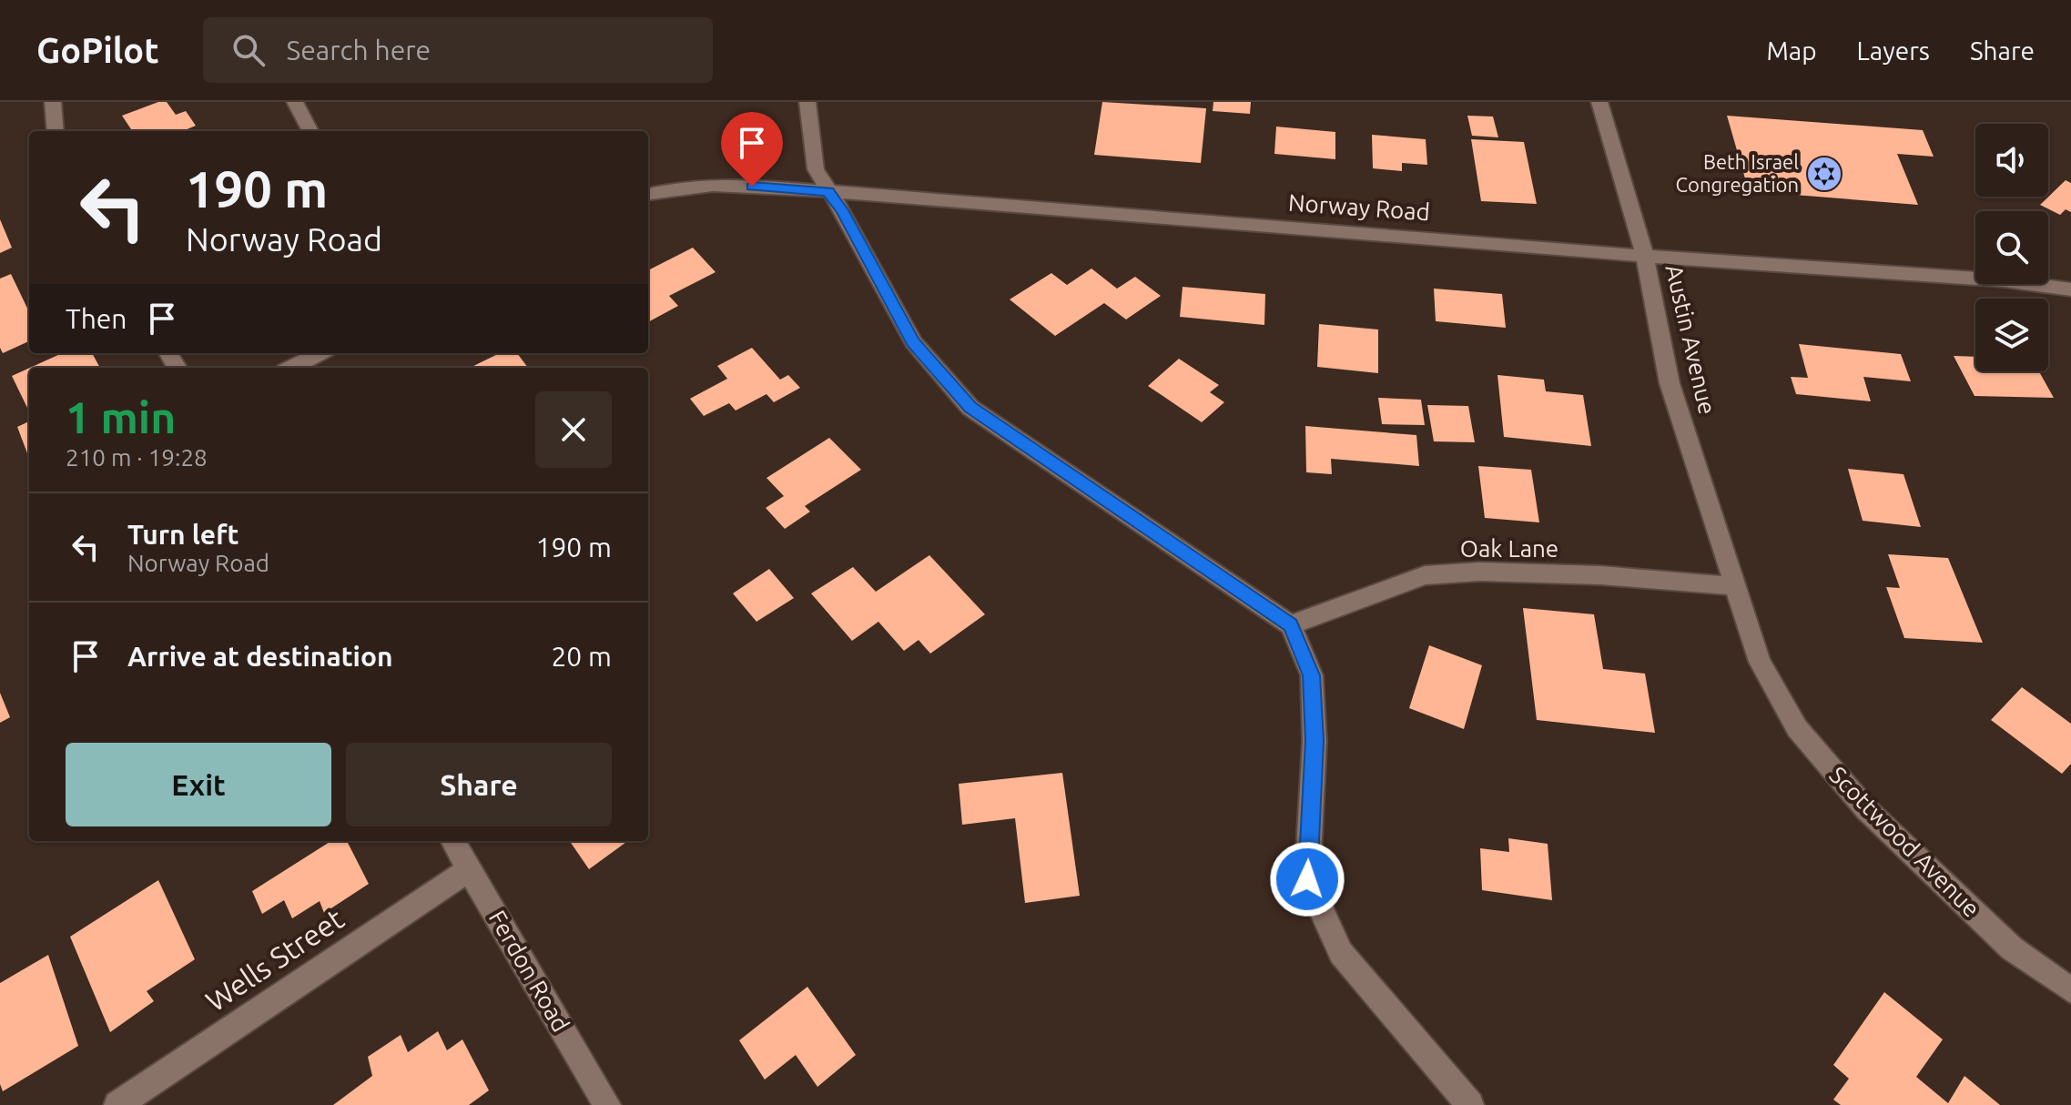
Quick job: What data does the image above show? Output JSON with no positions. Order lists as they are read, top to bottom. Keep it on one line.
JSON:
{"streets":{"street":["Norway Road","Austin Avenue","Oak Lane","Scottwood Avenue","Wells Street","Ferdon Road"]},"crossings":[["Norway Road","Austin Avenue"],["Austin Avenue","Oak Lane"],["Austin Avenue","Scottwood Avenue"],["Oak Lane","Scottwood Avenue"],["Wells Street","Ferdon Road"]],"places":{"synagogue":["Beth Israel Congregation"]},"page":{"header":"GoPilot","search":"Search here","nav":["Map","Layers","Share"],"turn":["190 m","Norway Road"],"then":"Then","heading":["1 min","210 m · 19:28"],"list":[{"name":"Turn left","note":"Norway Road","value":"190 m"},{"name":"Arrive at destination","value":"20 m"}],"buttons":["Exit","Share"]}}
